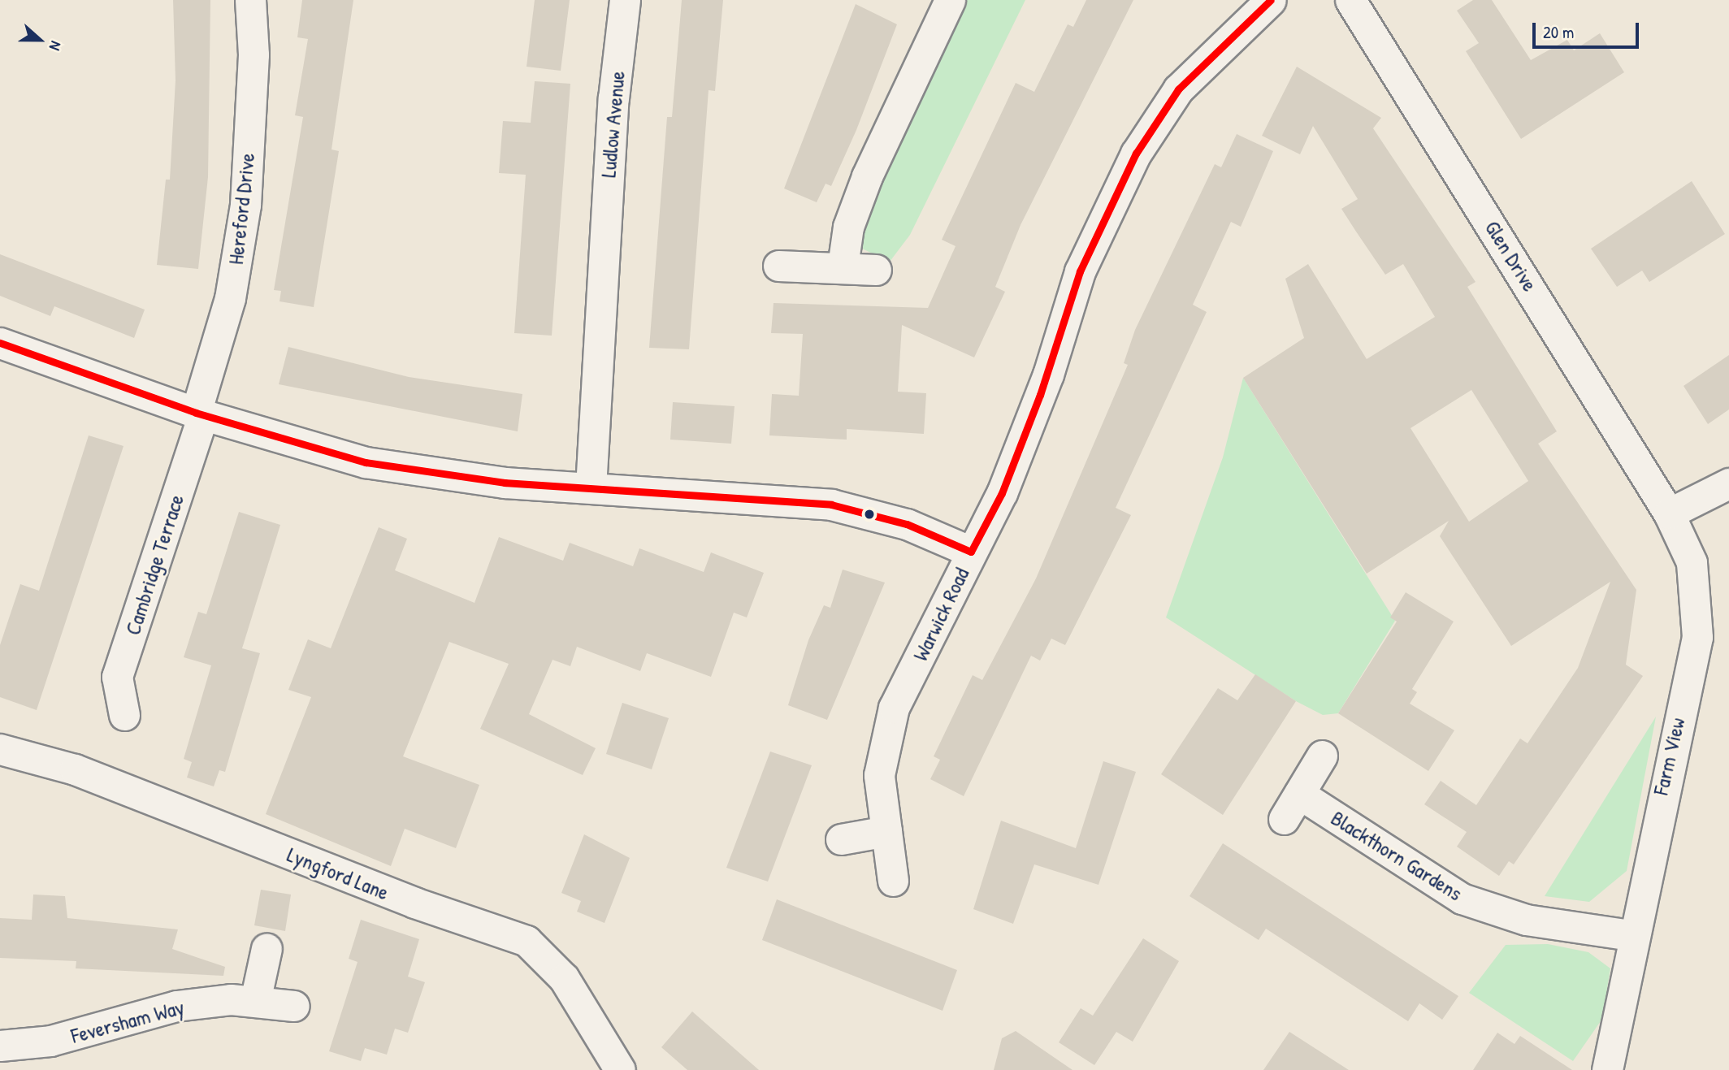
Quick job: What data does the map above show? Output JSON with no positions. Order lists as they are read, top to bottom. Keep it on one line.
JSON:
{"streets":{"street":["Ludlow Avenue","Hereford Drive","Glen Drive","Cambridge Terrace","Warwick Road","Farm View","Blackthorn Gardens","Lyngford Lane","Feversham Way"]},"crossings":[["Hereford Drive","Cambridge Terrace"],["Glen Drive","Farm View"],["Farm View","Blackthorn Gardens"]],"scale_bar":"20 m","north":"right"}
